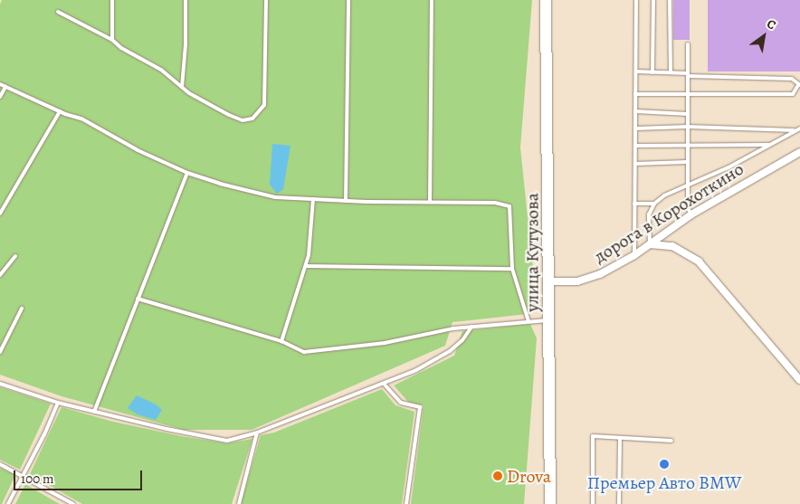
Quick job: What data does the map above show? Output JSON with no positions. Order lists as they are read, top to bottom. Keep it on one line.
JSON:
{"streets":{"main road":["улица Кутузова"],"street":["дорога в Корохоткино"]},"crossings":[["дорога в Корохоткино","улица Кутузова"]],"places":["Премьер Авто BMW","Drova"],"scale_bar":"100 m","north":"top right"}
